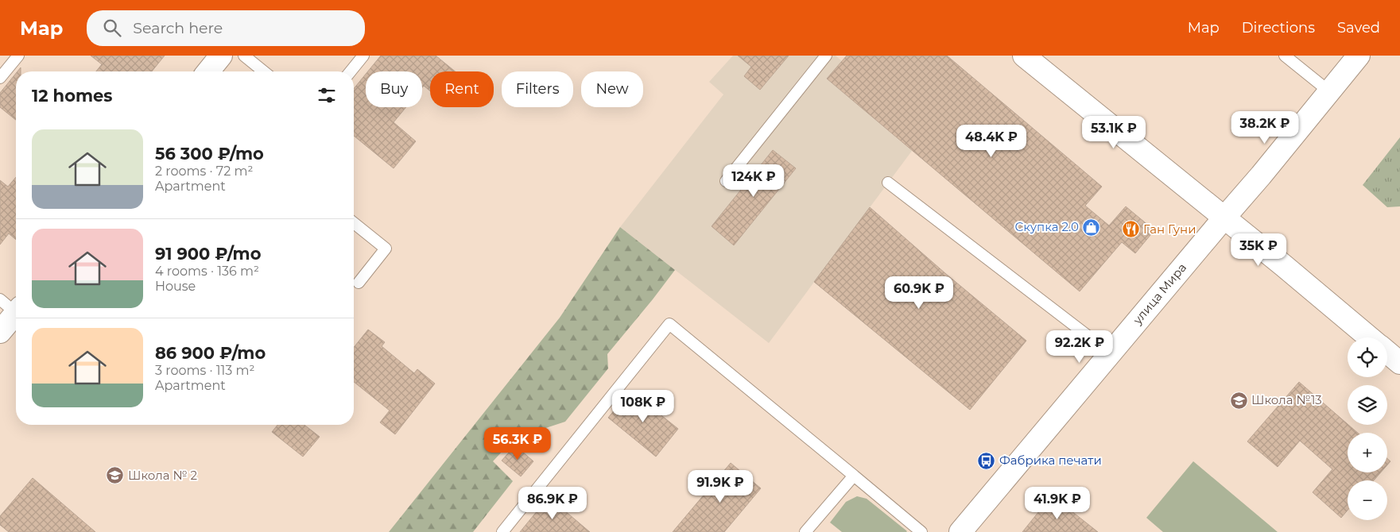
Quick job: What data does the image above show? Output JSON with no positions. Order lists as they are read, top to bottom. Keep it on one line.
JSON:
{"streets":{"main road":["улица Мира"]},"places":{"shop":["Скупка 2.0"],"restaurant":["Ган Гуни"],"school or university":["Школа №13","Школа № 2"],"bus stop":["Фабрика печати"]},"page":{"header":"Map","search":"Search here","nav":["Map","Directions","Saved"],"chip":["Buy","Rent","Filters","New"],"heading":"12 homes","price":["38.2K ₽","53.1K ₽","48.4K ₽","124K ₽","35K ₽","60.9K ₽","92.2K ₽","108K ₽","56.3K ₽","91.9K ₽","86.9K ₽","41.9K ₽"],"list":[{"name":"56 300 ₽/mo","note":"2 rooms · 72 m² · Apartment"},{"name":"91 900 ₽/mo","note":"4 rooms · 136 m² · House"},{"name":"86 900 ₽/mo","note":"3 rooms · 113 m² · Apartment"}],"map_buttons":["+","−"]}}
